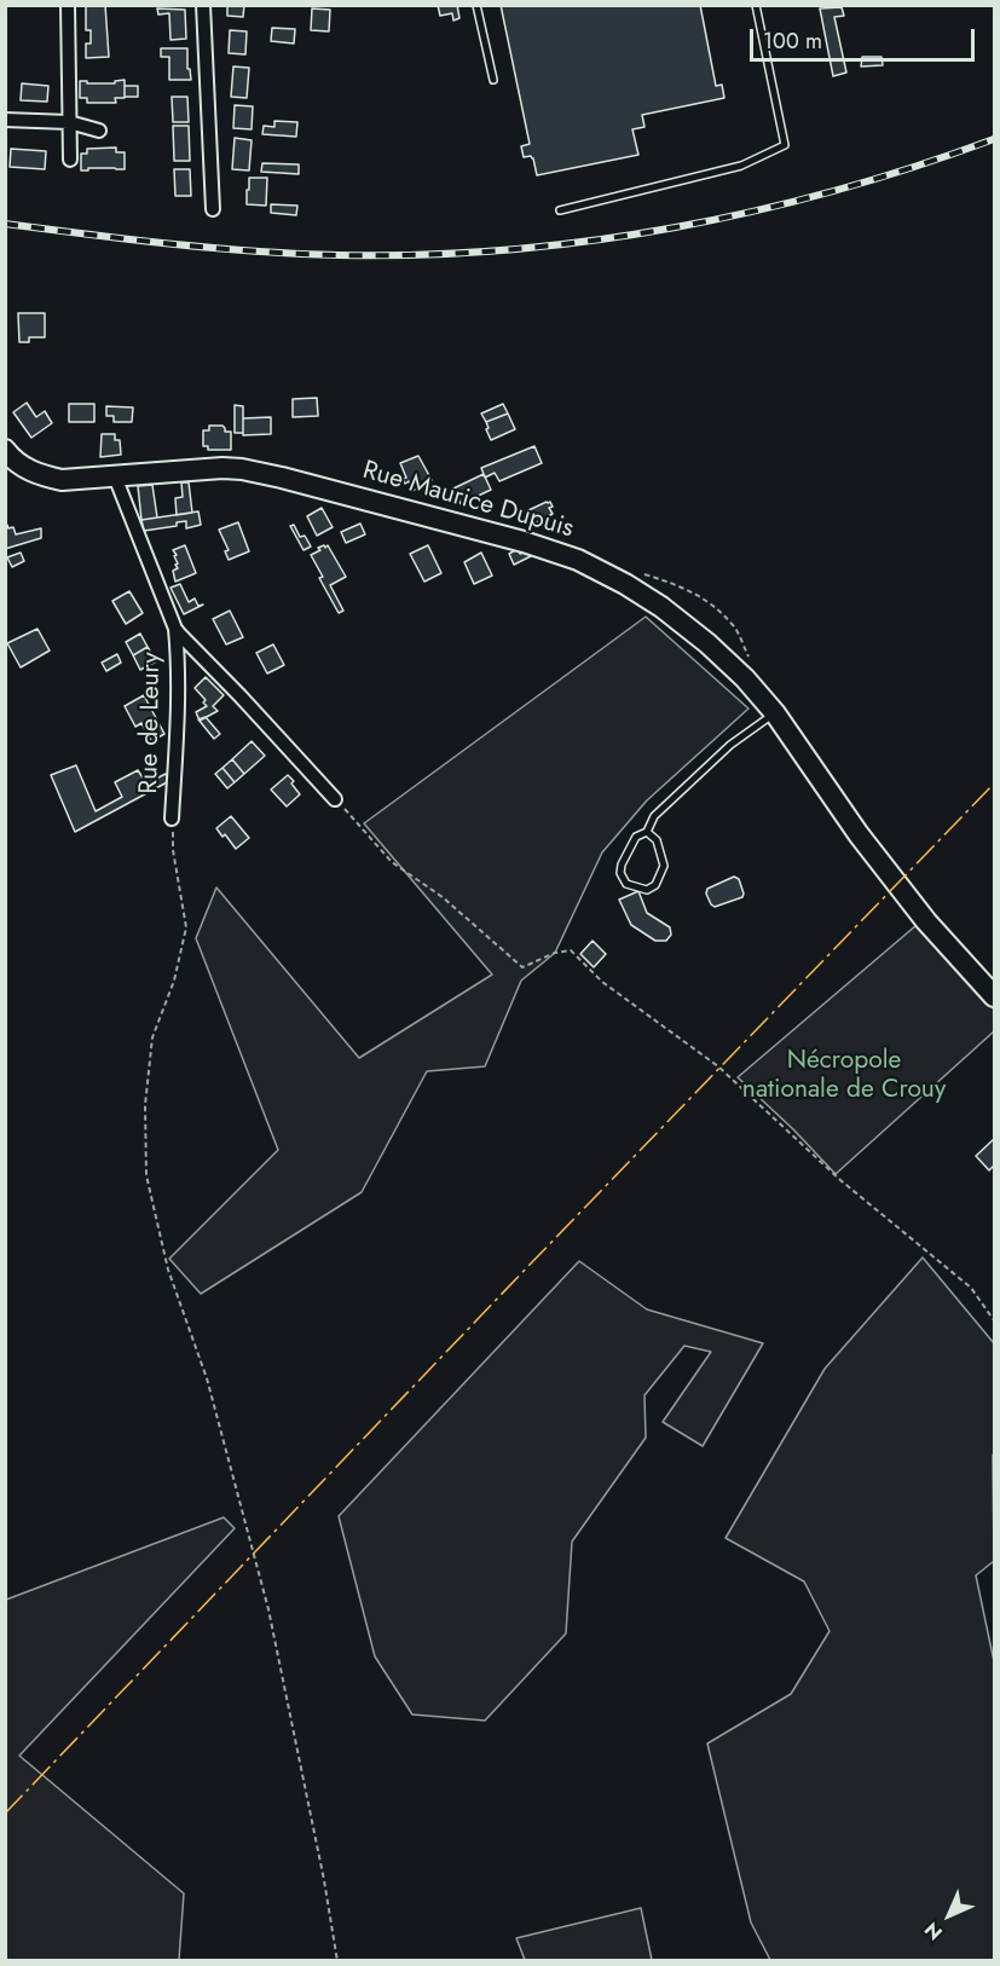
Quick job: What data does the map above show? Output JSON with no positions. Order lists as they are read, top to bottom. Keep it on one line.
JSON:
{"streets":{"main road":["Rue Maurice Dupuis"],"street":["Rue de Leury"]},"parks":["Nécropole nationale de Crouy"],"scale_bar":"100 m","north":"bottom left"}
